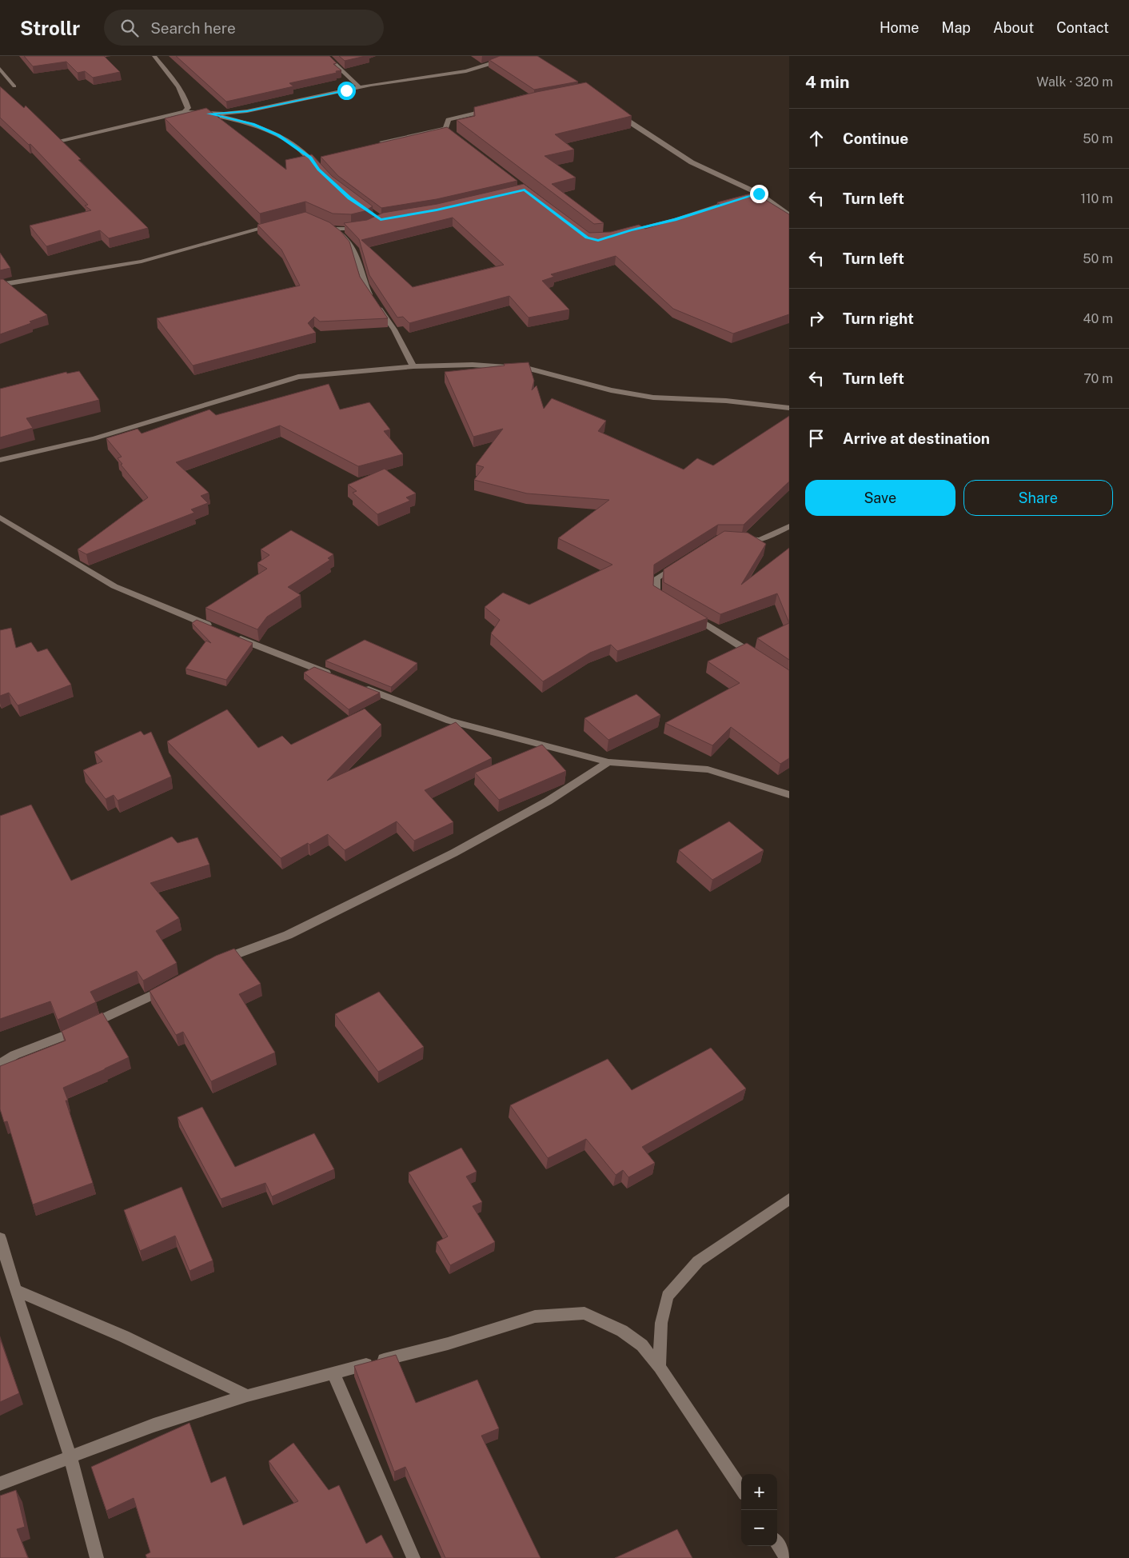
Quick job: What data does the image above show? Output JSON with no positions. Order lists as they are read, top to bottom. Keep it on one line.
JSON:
{"page":{"header":"Strollr","search":"Search here","nav":["Home","Map","About","Contact"],"heading":["4 min","Walk · 320 m"],"list":[["Continue","50 m"],["Turn left","110 m"],["Turn left","50 m"],["Turn right","40 m"],["Turn left","70 m"],"Arrive at destination"],"buttons":["Save","Share"],"map_buttons":["+","−"]}}
